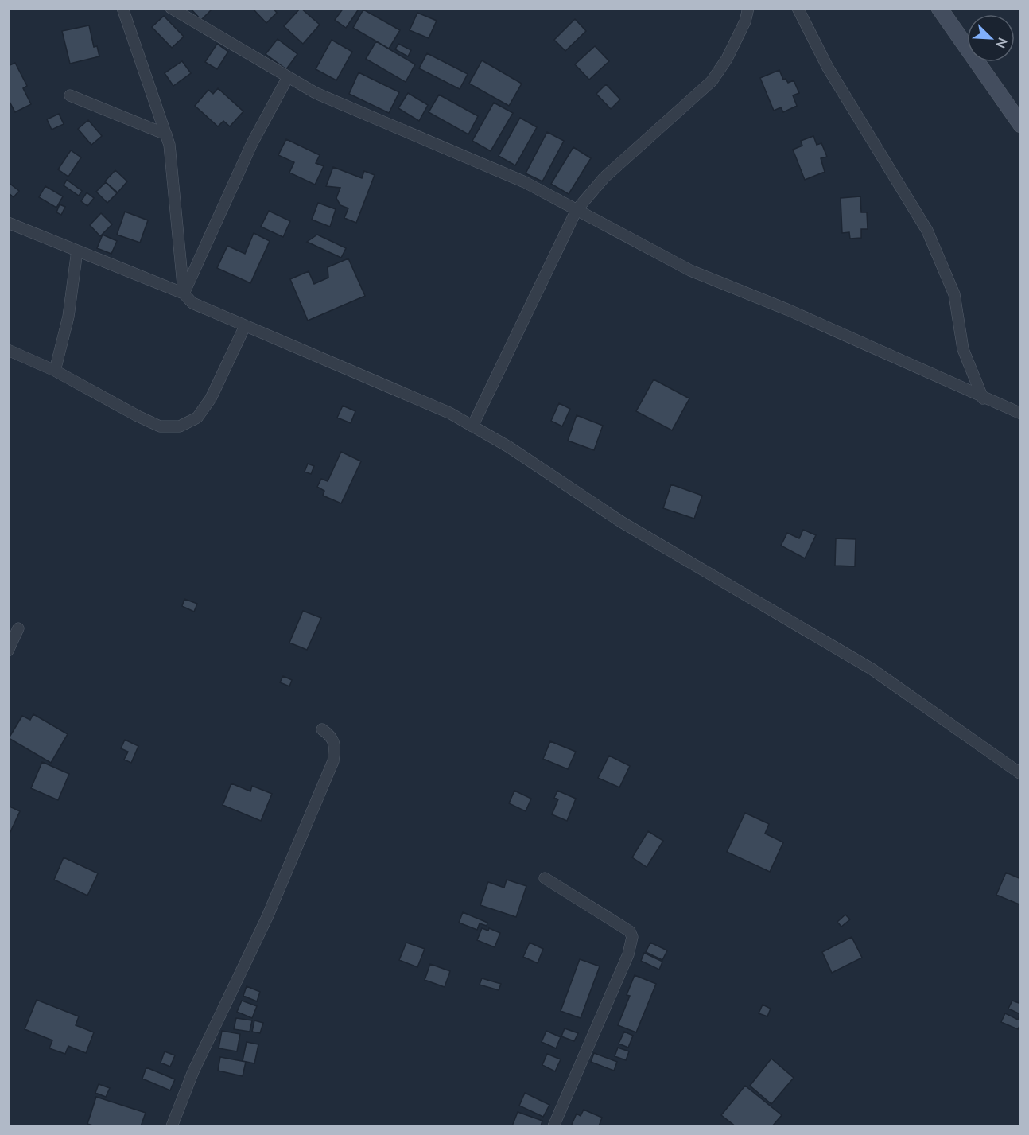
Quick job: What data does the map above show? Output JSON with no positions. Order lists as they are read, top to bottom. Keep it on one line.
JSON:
{"north":"bottom right"}
